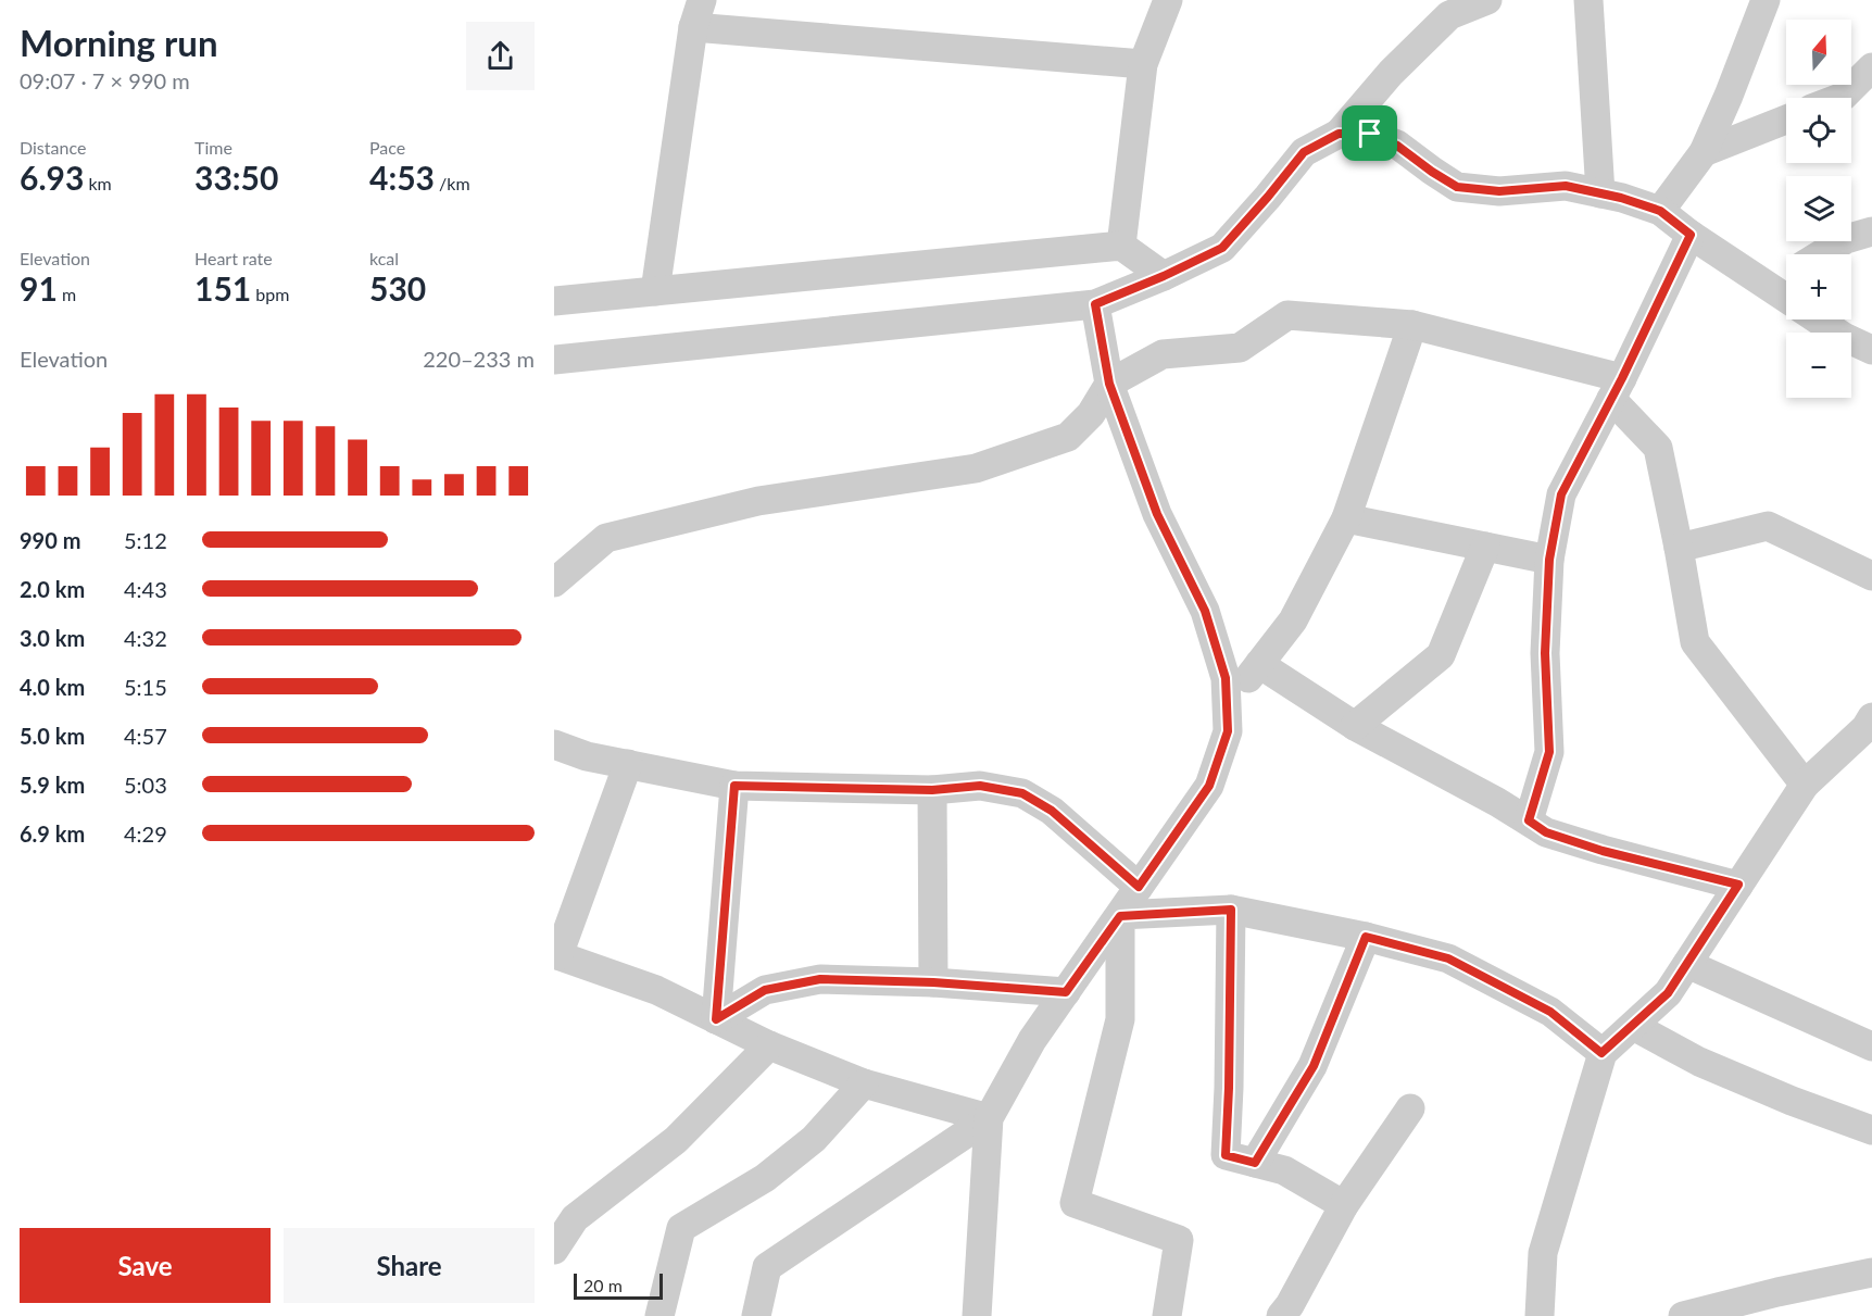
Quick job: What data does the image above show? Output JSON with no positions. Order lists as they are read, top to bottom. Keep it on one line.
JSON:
{"scale_bar":"20 m","north":"top","page":{"heading":["Morning run","09:07 · 7 × 990 m"],"map_buttons":["+","−"],"stats":[["Distance","6.93 km"],["Time","33:50"],["Pace","4:53 /km"],["Elevation","91 m"],["Heart rate","151 bpm"],["kcal","530"]],"chart":["Elevation","220–233 m"],"list":[{"name":"990 m","note":"5:12"},{"name":"2.0 km","note":"4:43"},{"name":"3.0 km","note":"4:32"},{"name":"4.0 km","note":"5:15"},{"name":"5.0 km","note":"4:57"},{"name":"5.9 km","note":"5:03"},{"name":"6.9 km","note":"4:29"}],"buttons":["Save","Share"],"scale":"20 m"}}
